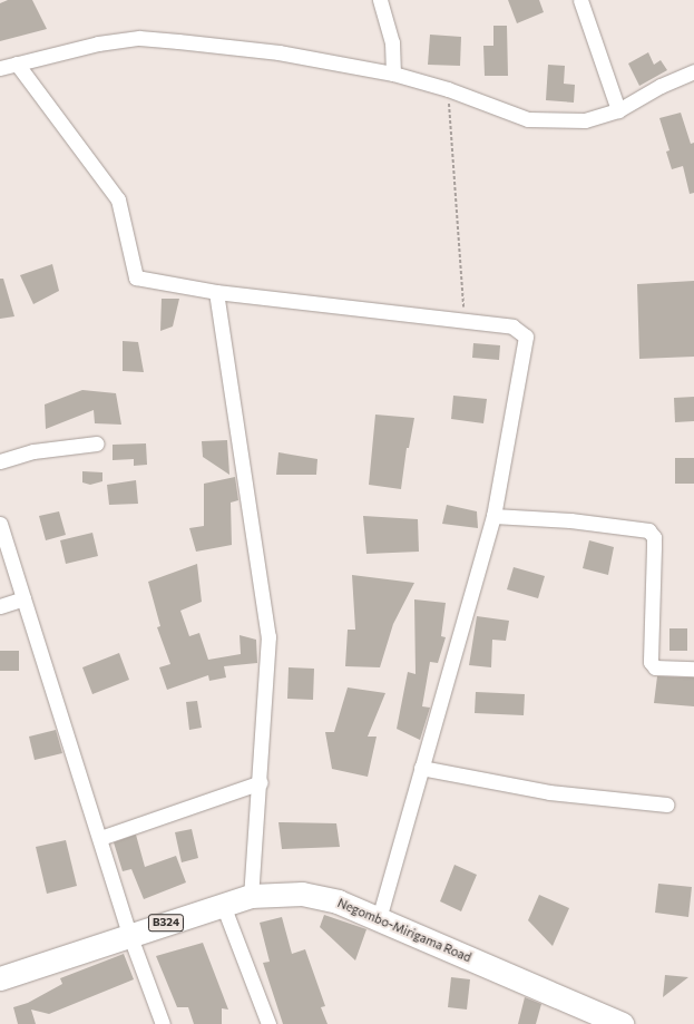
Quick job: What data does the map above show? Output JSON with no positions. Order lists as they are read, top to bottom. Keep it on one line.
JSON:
{"streets":{"main road":["B324","Negombo-Mirigama Road"]}}
